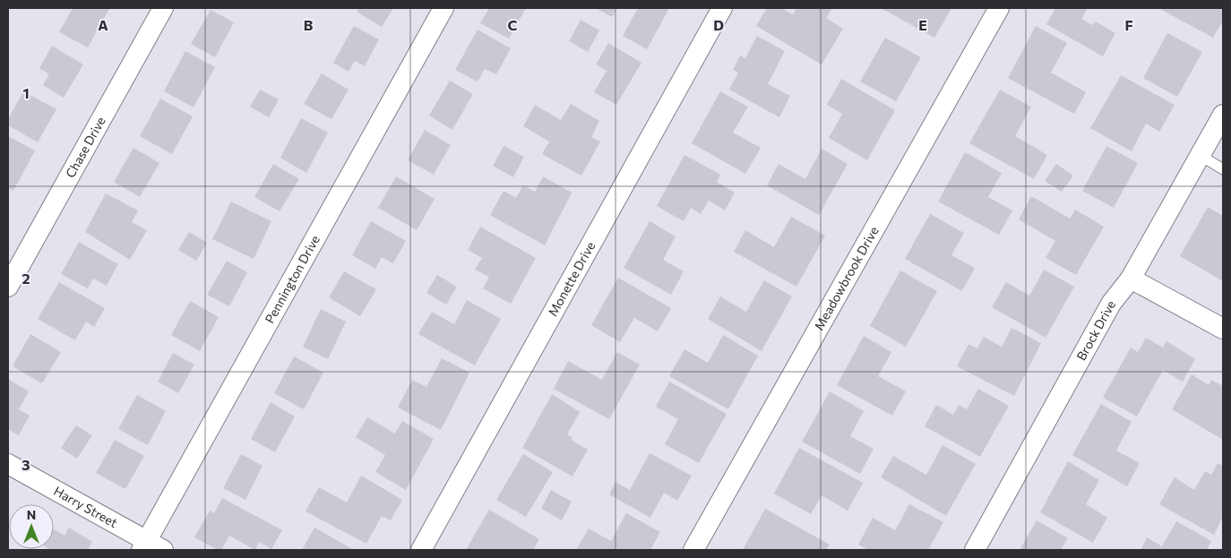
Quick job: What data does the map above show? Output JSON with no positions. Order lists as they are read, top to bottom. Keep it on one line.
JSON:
{"streets":{"street":["Chase Drive","Meadowbrook Drive","Pennington Drive","Monette Drive","Brock Drive","Harry Street"]},"crossings":[["Pennington Drive","Harry Street"]],"north":"top","grid":{"columns":["A","B","C","D","E","F"],"rows":["1","2","3"]}}
